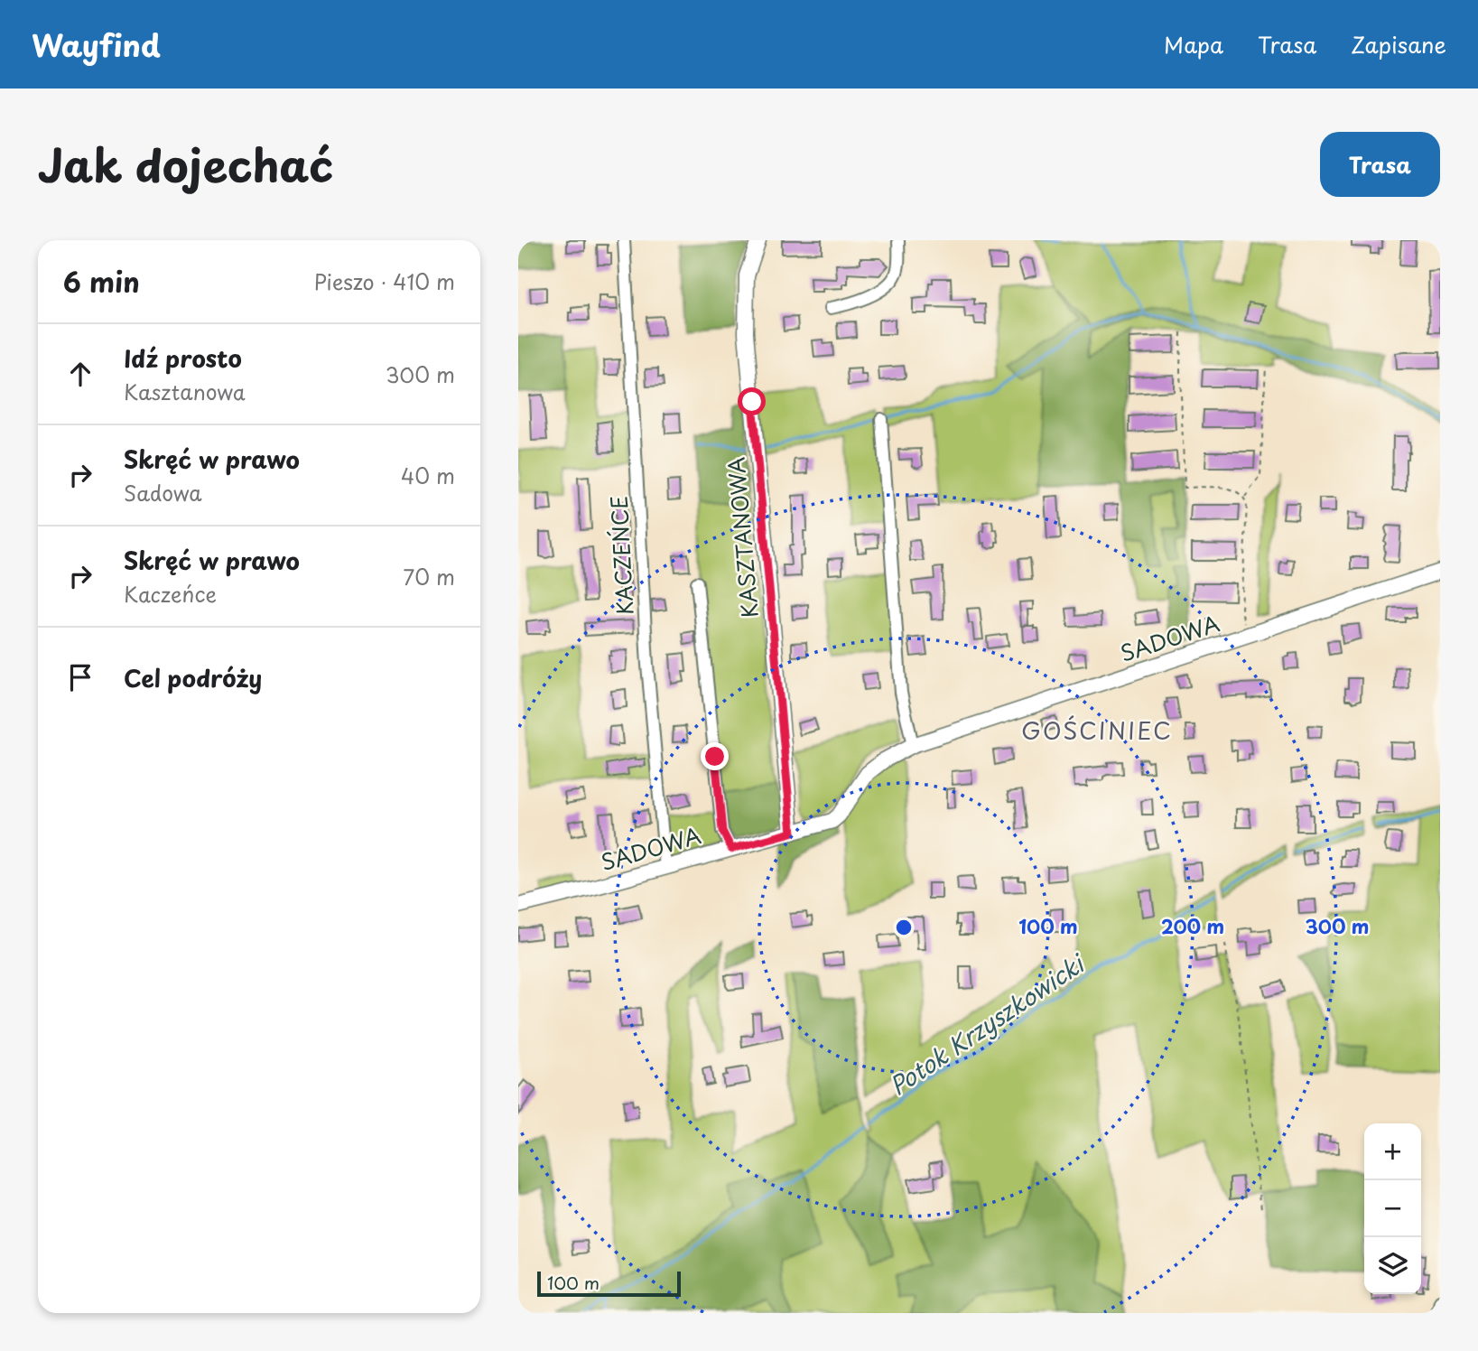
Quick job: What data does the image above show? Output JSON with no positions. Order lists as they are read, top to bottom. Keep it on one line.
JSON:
{"streets":{"street":["KASZTANOWA","KACZEŃCE","SADOWA"]},"crossings":[["KASZTANOWA","SADOWA"],["KACZEŃCE","SADOWA"]],"districts":["GOŚCINIEC"],"water":["Potok Krzyszkowicki"],"scale_bar":"100 m","page":{"header":"Wayfind","nav":["Mapa","Trasa","Zapisane"],"title":"Jak dojechać","buttons":"Trasa","heading":["6 min","Pieszo · 410 m"],"list":[["Idź prosto","Kasztanowa","300 m"],["Skręć w prawo","Sadowa","40 m"],["Skręć w prawo","Kaczeńce","70 m"],"Cel podróży"],"map_buttons":["+","−"],"scale":"100 m"},"rings":["100 m","200 m","300 m"]}
